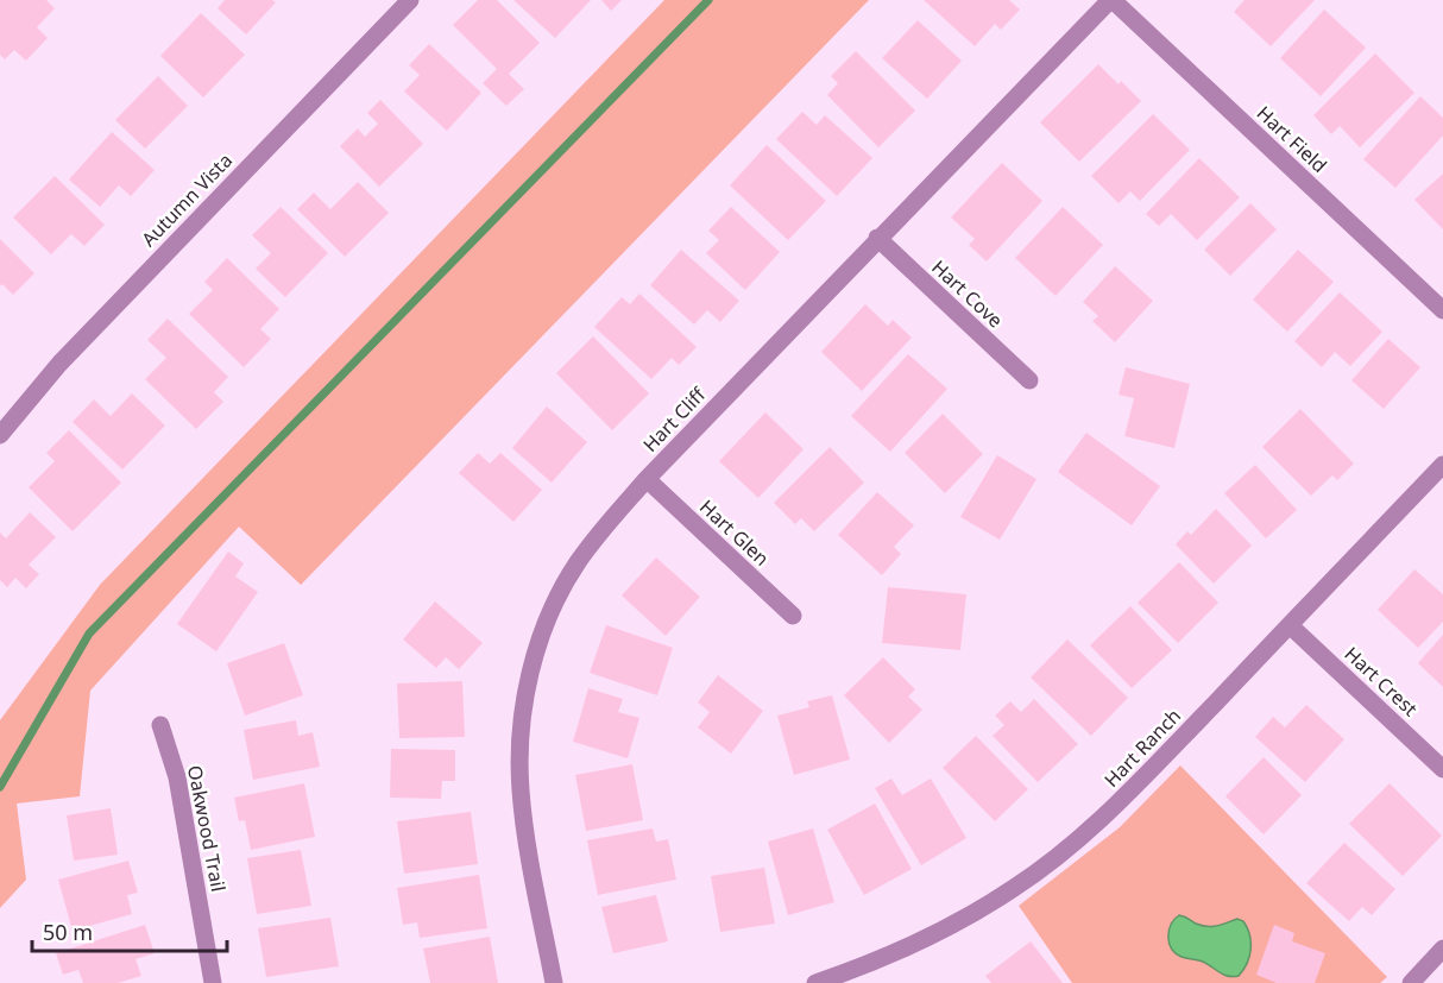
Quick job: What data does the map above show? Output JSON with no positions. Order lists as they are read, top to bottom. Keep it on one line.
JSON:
{"streets":{"street":["Hart Field","Autumn Vista","Hart Cove","Hart Cliff","Hart Glen","Hart Crest","Hart Ranch","Oakwood Trail"]},"crossings":[["Hart Field","Hart Cliff"],["Hart Cove","Hart Cliff"],["Hart Cliff","Hart Glen"],["Hart Crest","Hart Ranch"]],"scale_bar":"50 m"}
